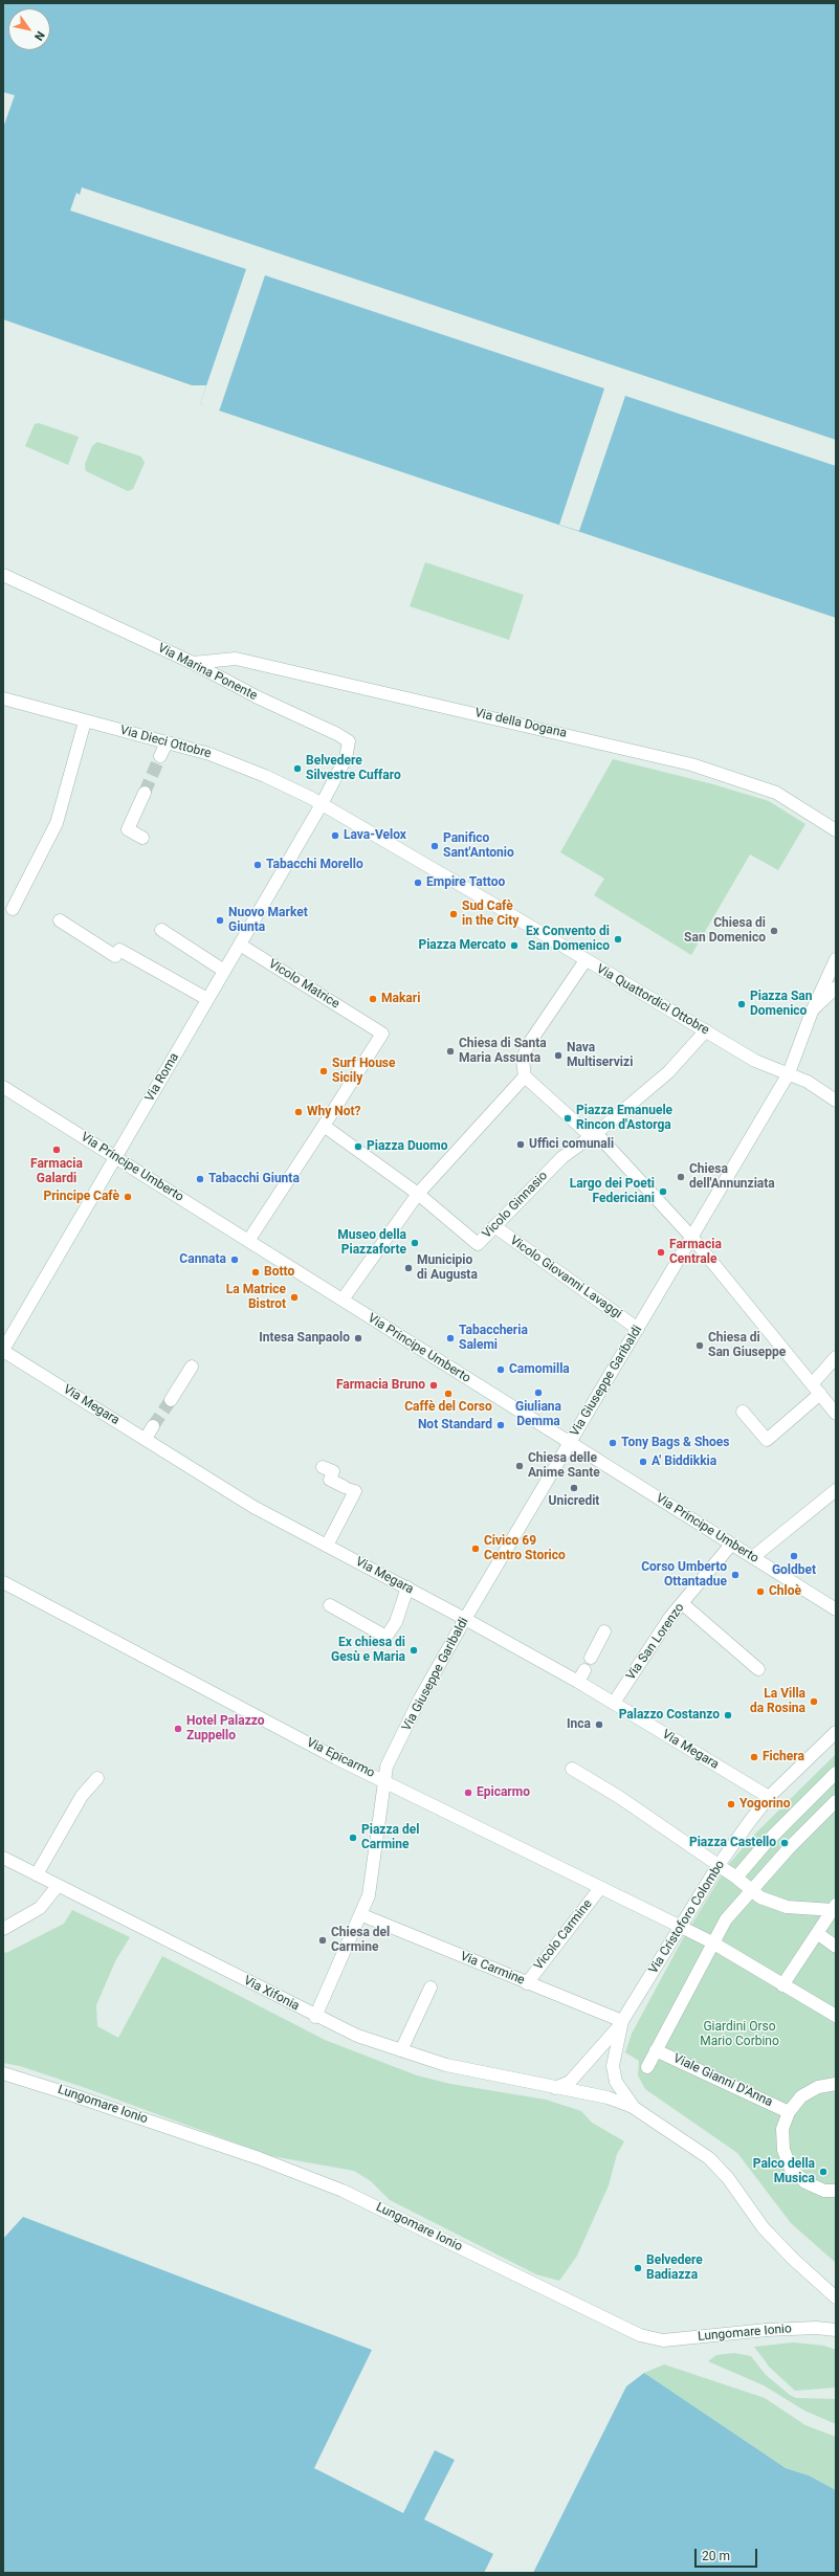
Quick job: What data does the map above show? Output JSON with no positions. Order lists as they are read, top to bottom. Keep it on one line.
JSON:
{"streets":{"street":["Via Marina Ponente","Via della Dogana","Via Dieci Ottobre","Vicolo Matrice","Via Quattordici Ottobre","Via Roma","Via Principe Umberto","Vicolo Ginnasio","Vicolo Giovanni Lavaggi","Via Giuseppe Garibaldi","Via Megara","Via San Lorenzo","Via Epicarmo","Via Cristoforo Colombo","Vicolo Carmine","Via Carmine","Via Xifonia","Viale Gianni D'Anna","Lungomare Ionio"]},"crossings":[["Via Marina Ponente","Via della Dogana"],["Via Marina Ponente","Via Dieci Ottobre"],["Via Marina Ponente","Via Quattordici Ottobre"],["Via Marina Ponente","Via Roma"],["Via Dieci Ottobre","Via Quattordici Ottobre"],["Via Dieci Ottobre","Via Roma"],["Vicolo Matrice","Via Roma"],["Via Quattordici Ottobre","Via Roma"],["Via Quattordici Ottobre","Vicolo Ginnasio"],["Via Quattordici Ottobre","Via Giuseppe Garibaldi"],["Via Roma","Via Principe Umberto"],["Via Roma","Via Megara"],["Via Principe Umberto","Via Giuseppe Garibaldi"],["Via Principe Umberto","Via San Lorenzo"],["Vicolo Ginnasio","Vicolo Giovanni Lavaggi"],["Vicolo Giovanni Lavaggi","Via Giuseppe Garibaldi"],["Via Giuseppe Garibaldi","Via Megara"],["Via Giuseppe Garibaldi","Via Epicarmo"],["Via Giuseppe Garibaldi","Via Carmine"],["Via Giuseppe Garibaldi","Via Xifonia"],["Via Megara","Via San Lorenzo"],["Via Megara","Via Cristoforo Colombo"],["Via Epicarmo","Via Cristoforo Colombo"],["Via Epicarmo","Vicolo Carmine"],["Via Cristoforo Colombo","Via Carmine"],["Via Cristoforo Colombo","Via Xifonia"],["Vicolo Carmine","Via Carmine"]],"parks":["Giardini Orso Mario Corbino"],"places":["Belvedere Silvestre Cuffaro","Lava-Velox","Panifico Sant'Antonio","Tabacchi Morello","Empire Tattoo","Sud Cafè in the City","Nuovo Market Giunta","Chiesa di San Domenico","Ex Convento di San Domenico","Piazza Mercato","Makari","Piazza San Domenico","Chiesa di Santa Maria Assunta","Nava Multiservizi","Surf House Sicily","Why Not?","Piazza Emanuele Rincon d'Astorga","Uffici comunali","Piazza Duomo","Farmacia Galardi","Chiesa dell'Annunziata","Tabacchi Giunta","Largo dei Poeti Federiciani","Principe Cafè","Museo della Piazzaforte","Farmacia Centrale","Cannata","Municipio di Augusta","Botto","La Matrice Bistrot","Intesa Sanpaolo","Tabaccheria Salemi","Chiesa di San Giuseppe","Camomilla","Farmacia Bruno","Giuliana Demma","Caffè del Corso","Not Standard","Tony Bags & Shoes","A' Biddikkia","Chiesa delle Anime Sante","Unicredit","Civico 69 Centro Storico","Goldbet","Corso Umberto Ottantadue","Chloè","Ex chiesa di Gesù e Maria","La Villa da Rosina","Palazzo Costanzo","Inca","Hotel Palazzo Zuppello","Fichera","Epicarmo","Yogorino","Piazza del Carmine","Piazza Castello","Chiesa del Carmine","Palco della Musica","Belvedere Badiazza"],"scale_bar":"20 m","north":"bottom right"}
